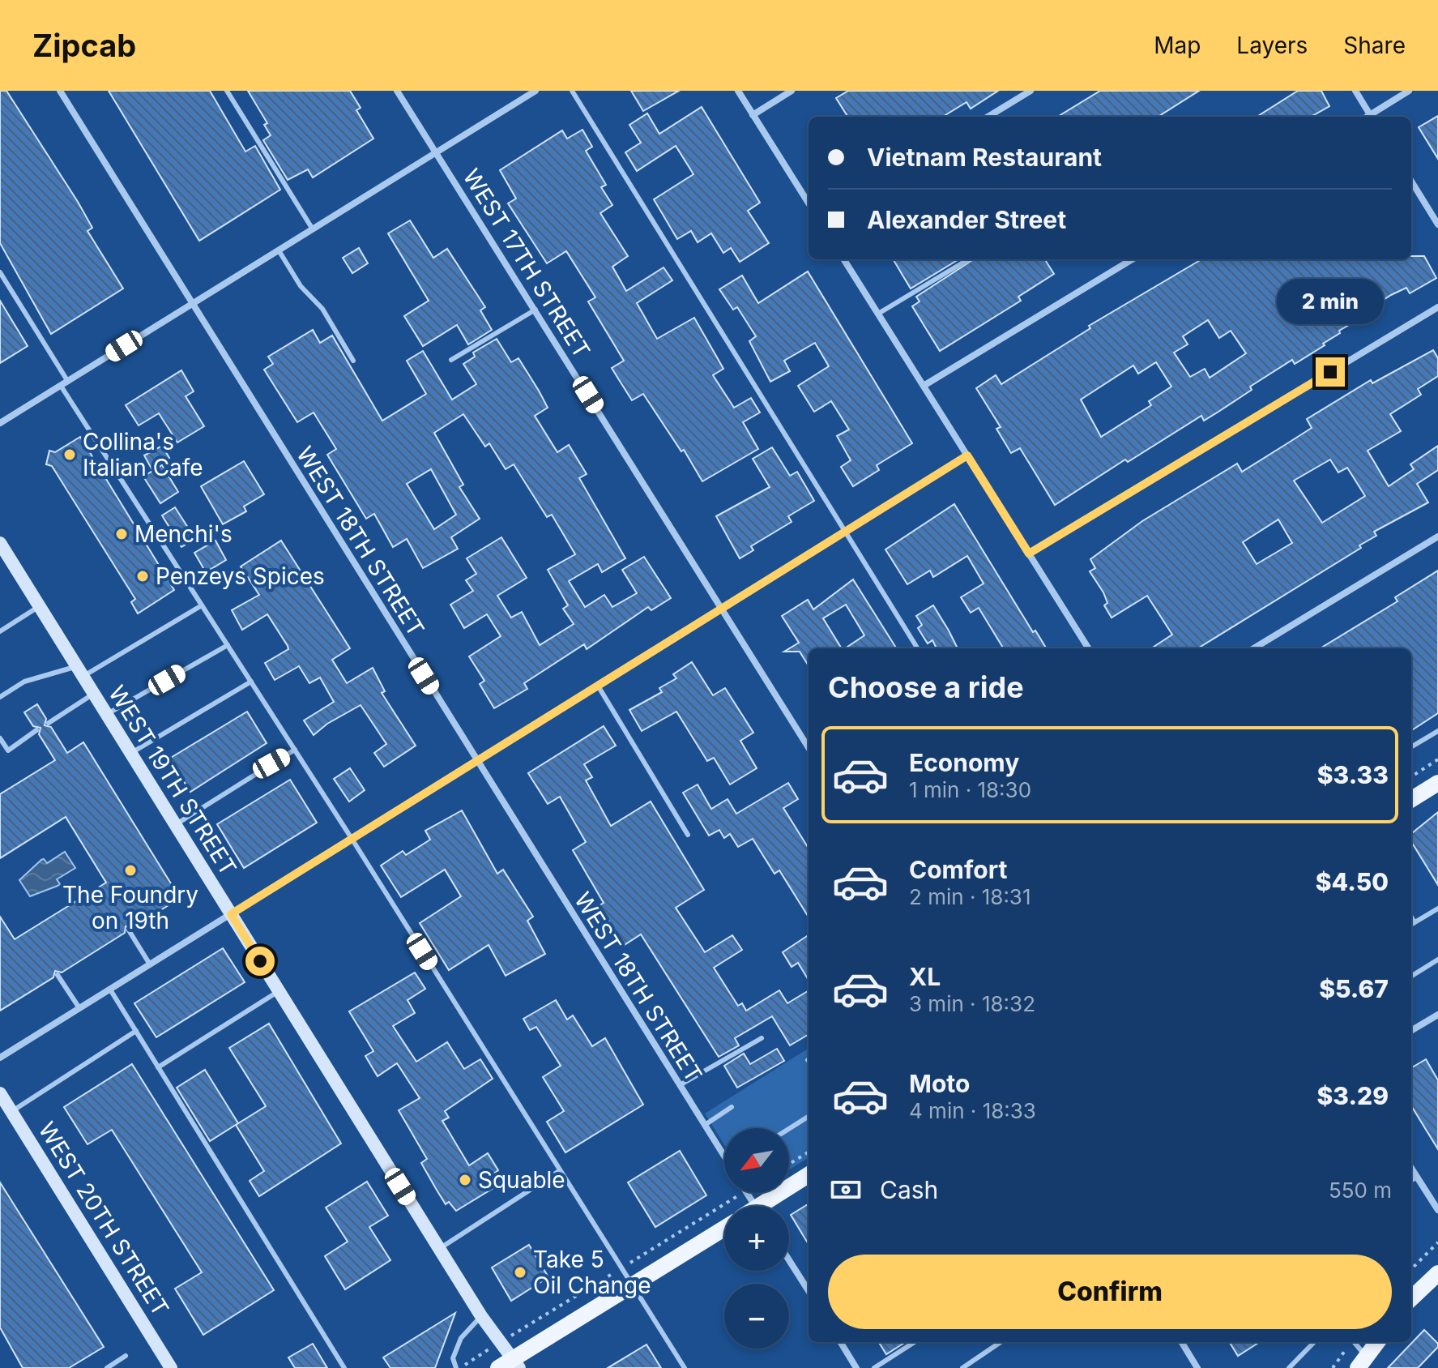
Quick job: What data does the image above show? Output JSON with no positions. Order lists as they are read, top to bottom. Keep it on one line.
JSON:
{"streets":{"street":["WEST 17TH STREET","WEST 18TH STREET","WEST 19TH STREET","WEST 20TH STREET"]},"places":["Collina's Italian Cafe","Menchi's","Penzeys Spices","The Foundry on 19th","Squable","Take 5 Oil Change"],"north":"bottom left","page":{"header":"Zipcab","nav":["Map","Layers","Share"],"banner":["Vietnam Restaurant","Alexander Street"],"bubble":"2 min","heading":"Choose a ride","list":[{"name":"Economy","note":"1 min · 18:30","value":"$3.33"},{"name":"Comfort","note":"2 min · 18:31","value":"$4.50"},{"name":"XL","note":"3 min · 18:32","value":"$5.67"},{"name":"Moto","note":"4 min · 18:33","value":"$3.29"}],"map_buttons":["+","−"],"pay":["Cash","550 m"],"buttons":"Confirm"}}
